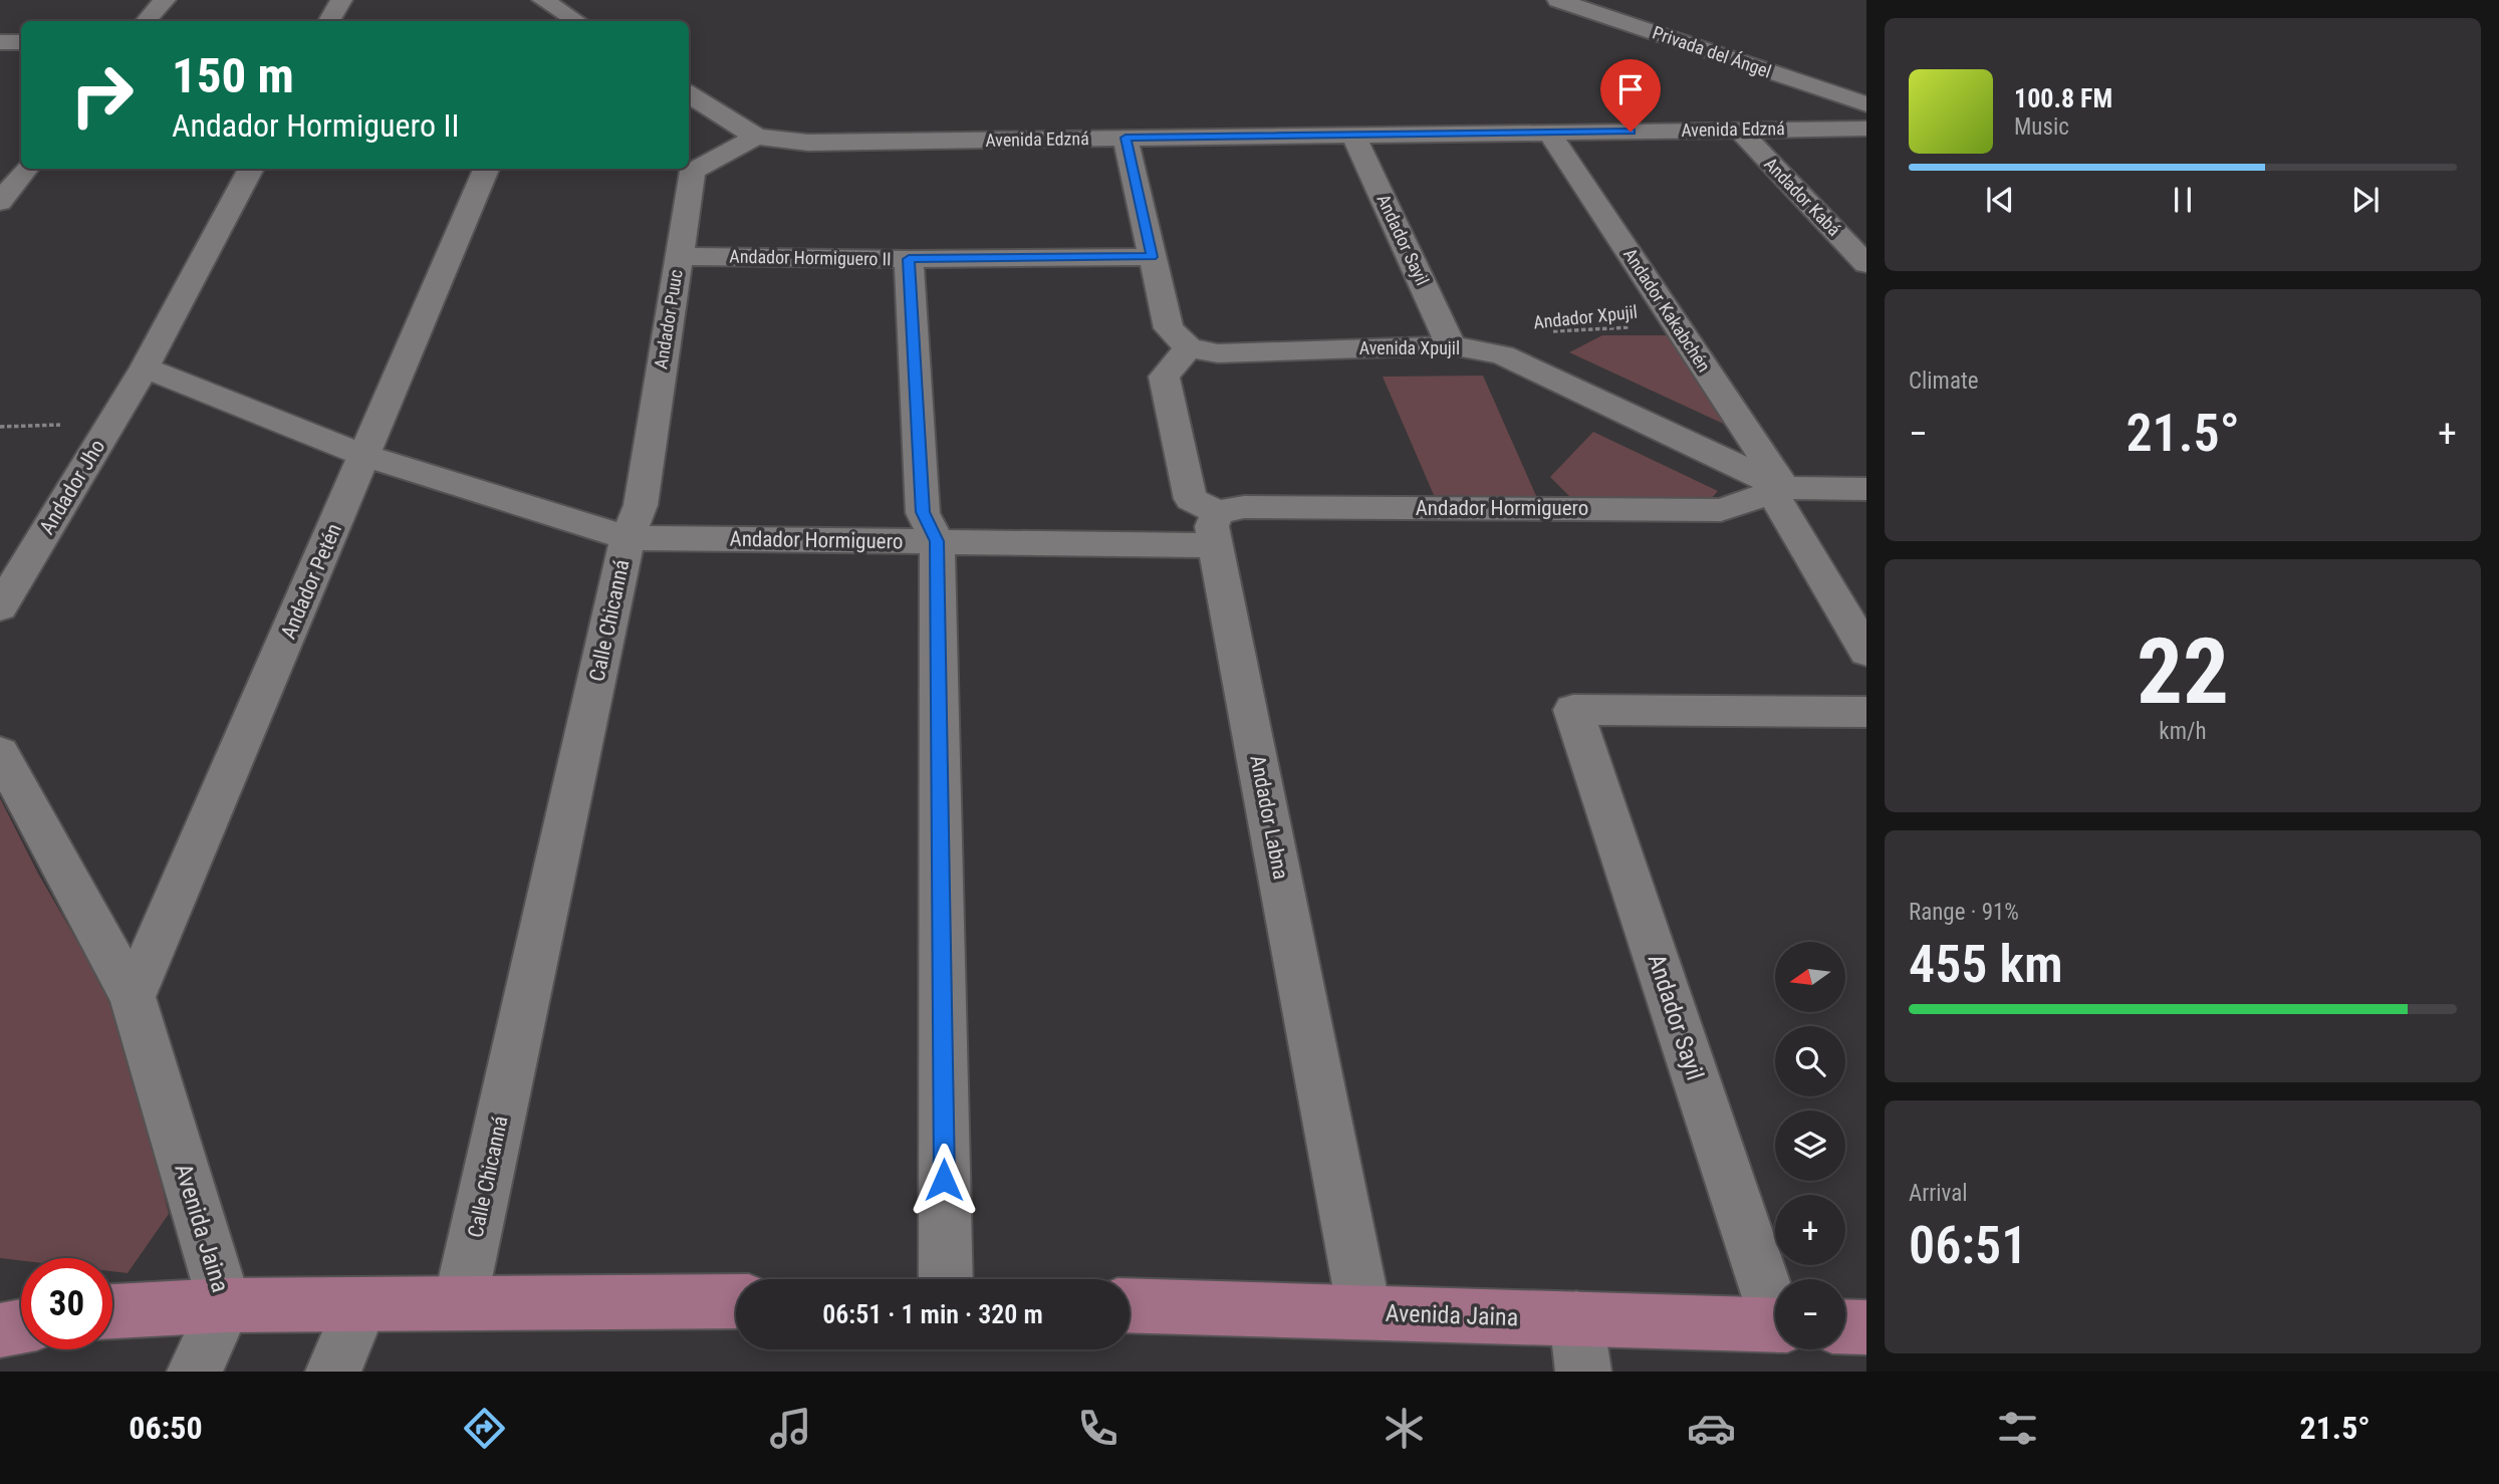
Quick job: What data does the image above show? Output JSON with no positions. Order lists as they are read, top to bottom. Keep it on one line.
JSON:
{"streets":{"main road":["Avenida Jaina"],"street":["Privada del Ángel","Avenida Edzná","Andador Kabá","Andador Sayil","Andador Hormiguero II","Andador Kakabchén","Andador Puuc","Avenida Xpujil","Andador Jho","Andador Hormiguero","Andador Petén","Calle Chicanná","Andador Labna"],"path":["Andador Xpujil"]},"crossings":[["Avenida Edzná","Andador Kabá"],["Avenida Edzná","Andador Sayil"],["Avenida Edzná","Andador Kakabchén"],["Avenida Edzná","Andador Puuc"],["Andador Sayil","Avenida Xpujil"],["Andador Hormiguero II","Andador Puuc"],["Andador Kakabchén","Andador Xpujil"],["Andador Kakabchén","Avenida Xpujil"],["Andador Kakabchén","Andador Hormiguero"],["Andador Xpujil","Avenida Xpujil"],["Andador Puuc","Andador Hormiguero"],["Andador Puuc","Calle Chicanná"],["Avenida Xpujil","Andador Hormiguero"],["Andador Jho","Calle Chicanná"],["Andador Hormiguero","Calle Chicanná"],["Andador Hormiguero","Andador Labna"],["Andador Petén","Calle Chicanná"],["Andador Petén","Avenida Jaina"],["Calle Chicanná","Avenida Jaina"],["Andador Labna","Avenida Jaina"]],"north":"left","page":{"turn":["150 m","Andador Hormiguero II"],"song":["100.8 FM","Music"],"tile":["Climate",["22","km/h"],["Range · 91%","455 km"],["Arrival","06:51"]],"heat":["−","21.5°","+"],"map_buttons":["+","−"],"limit":"30","trip":"06:51 · 1 min · 320 m","tabs":["06:50","21.5°"]}}
